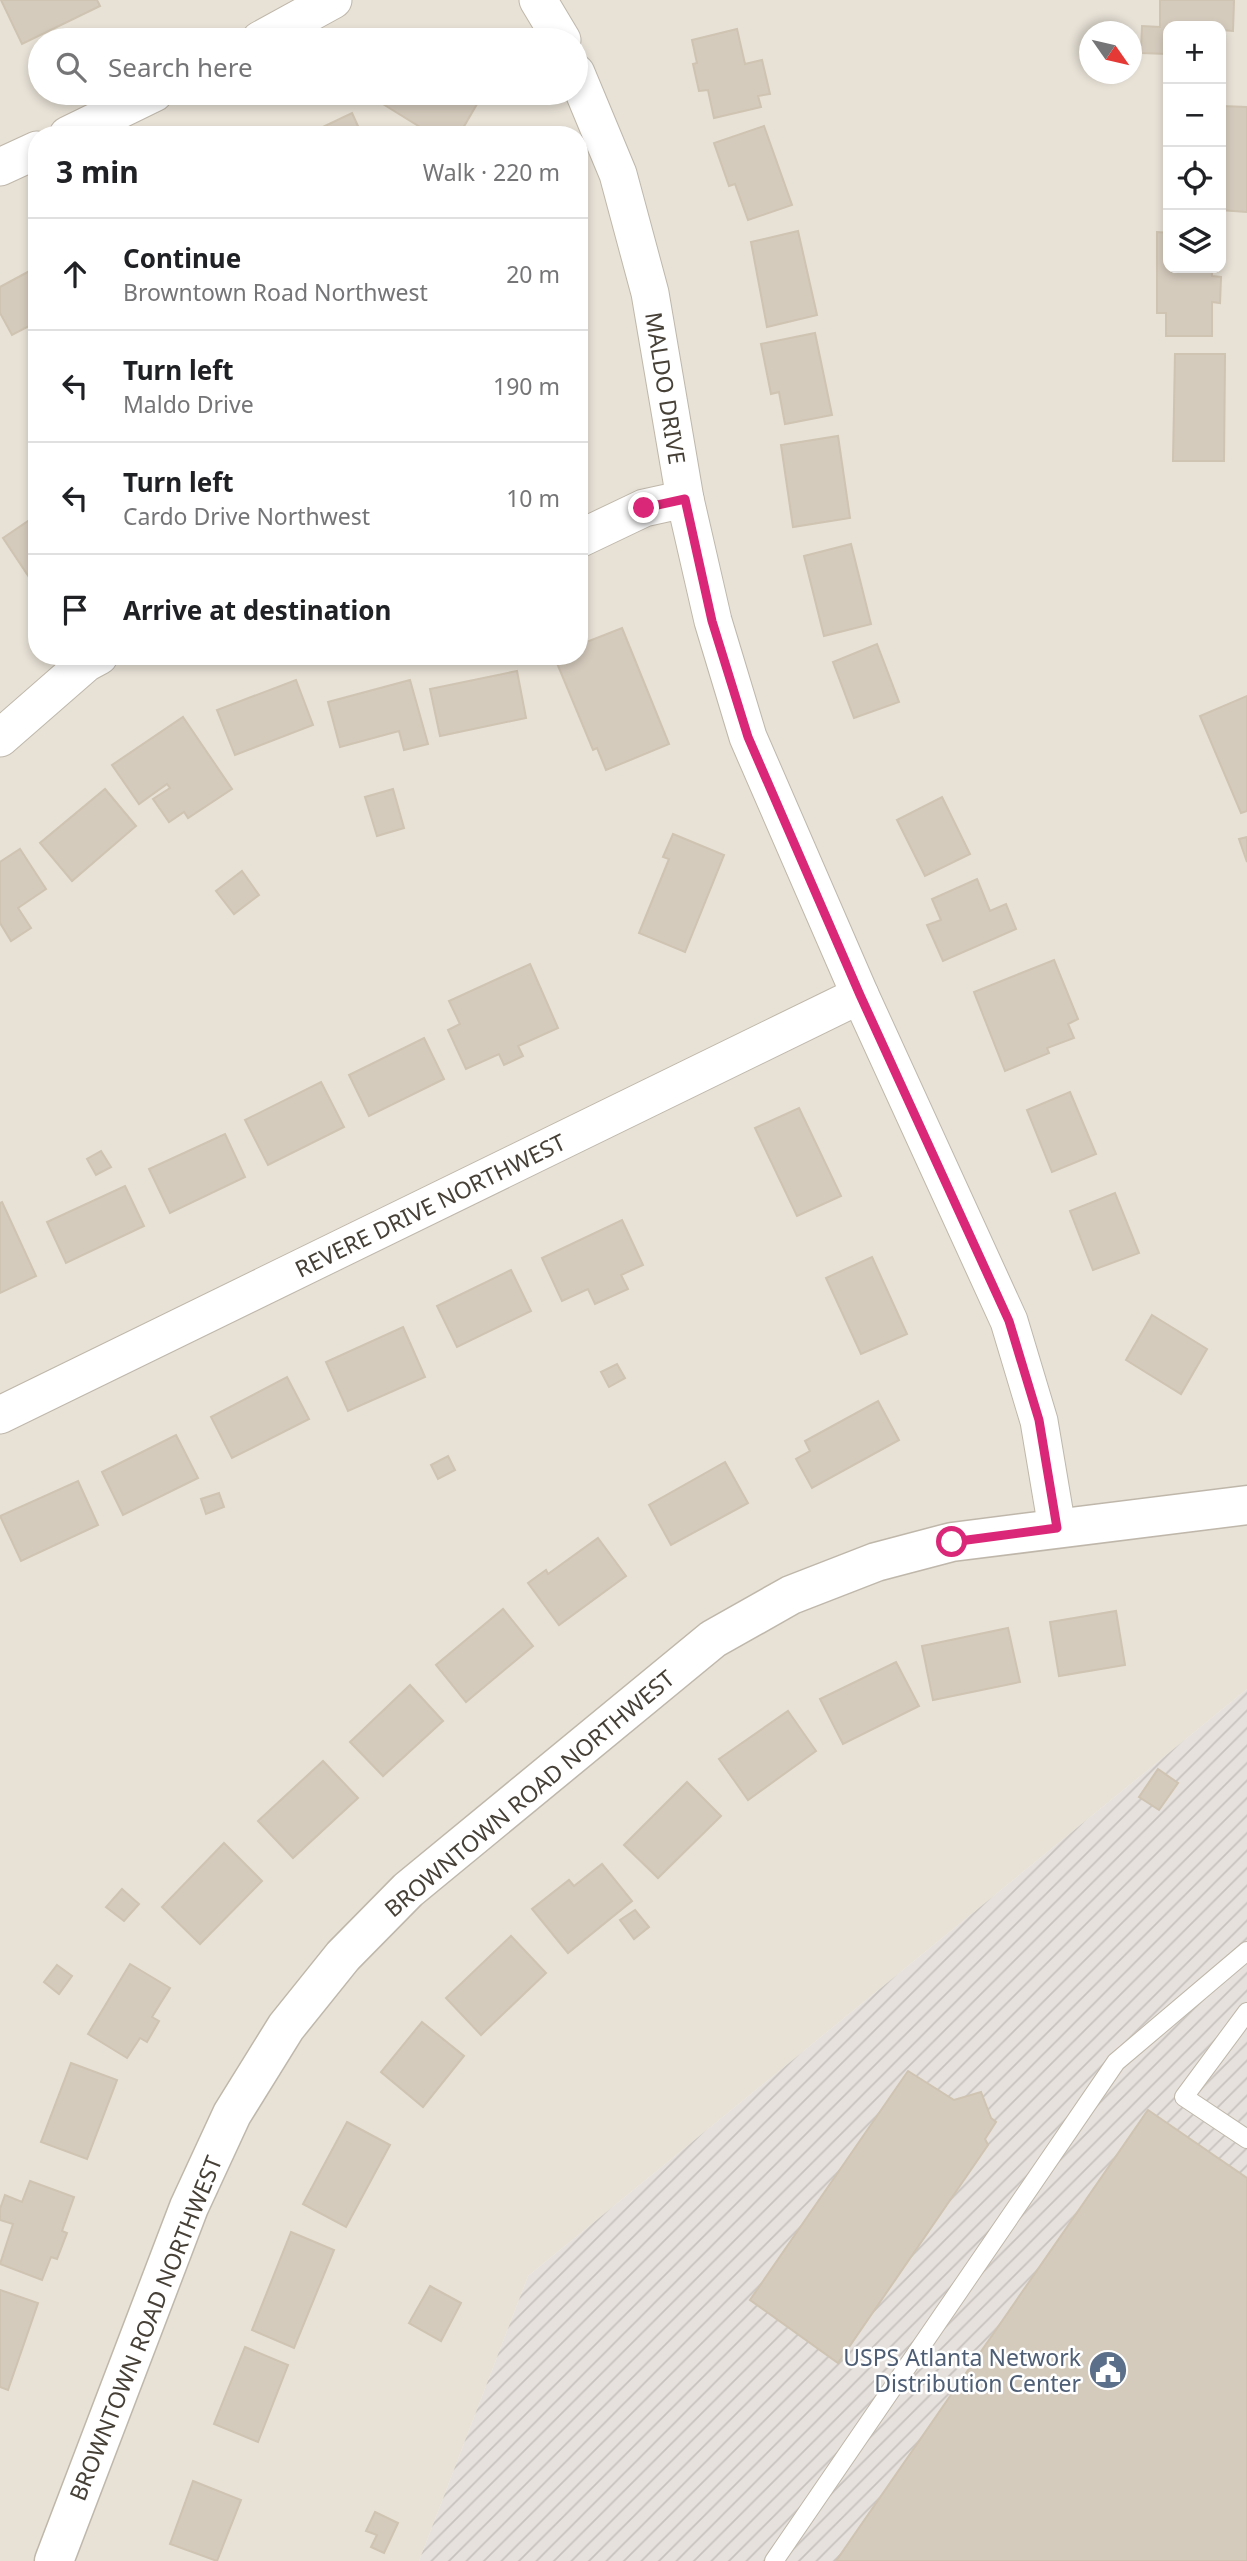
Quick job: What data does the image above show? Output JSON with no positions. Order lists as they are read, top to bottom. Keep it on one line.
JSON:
{"streets":{"street":["MALDO DRIVE","REVERE DRIVE NORTHWEST","BROWNTOWN ROAD NORTHWEST"]},"crossings":[["MALDO DRIVE","REVERE DRIVE NORTHWEST"],["MALDO DRIVE","BROWNTOWN ROAD NORTHWEST"]],"places":{"public building":["USPS Atlanta Network Distribution Center"]},"north":"bottom right","page":{"map_buttons":["+","−"],"search":"Search here","heading":["3 min","Walk · 220 m"],"list":[["Continue","Browntown Road Northwest","20 m"],["Turn left","Maldo Drive","190 m"],["Turn left","Cardo Drive Northwest","10 m"],"Arrive at destination"]}}
